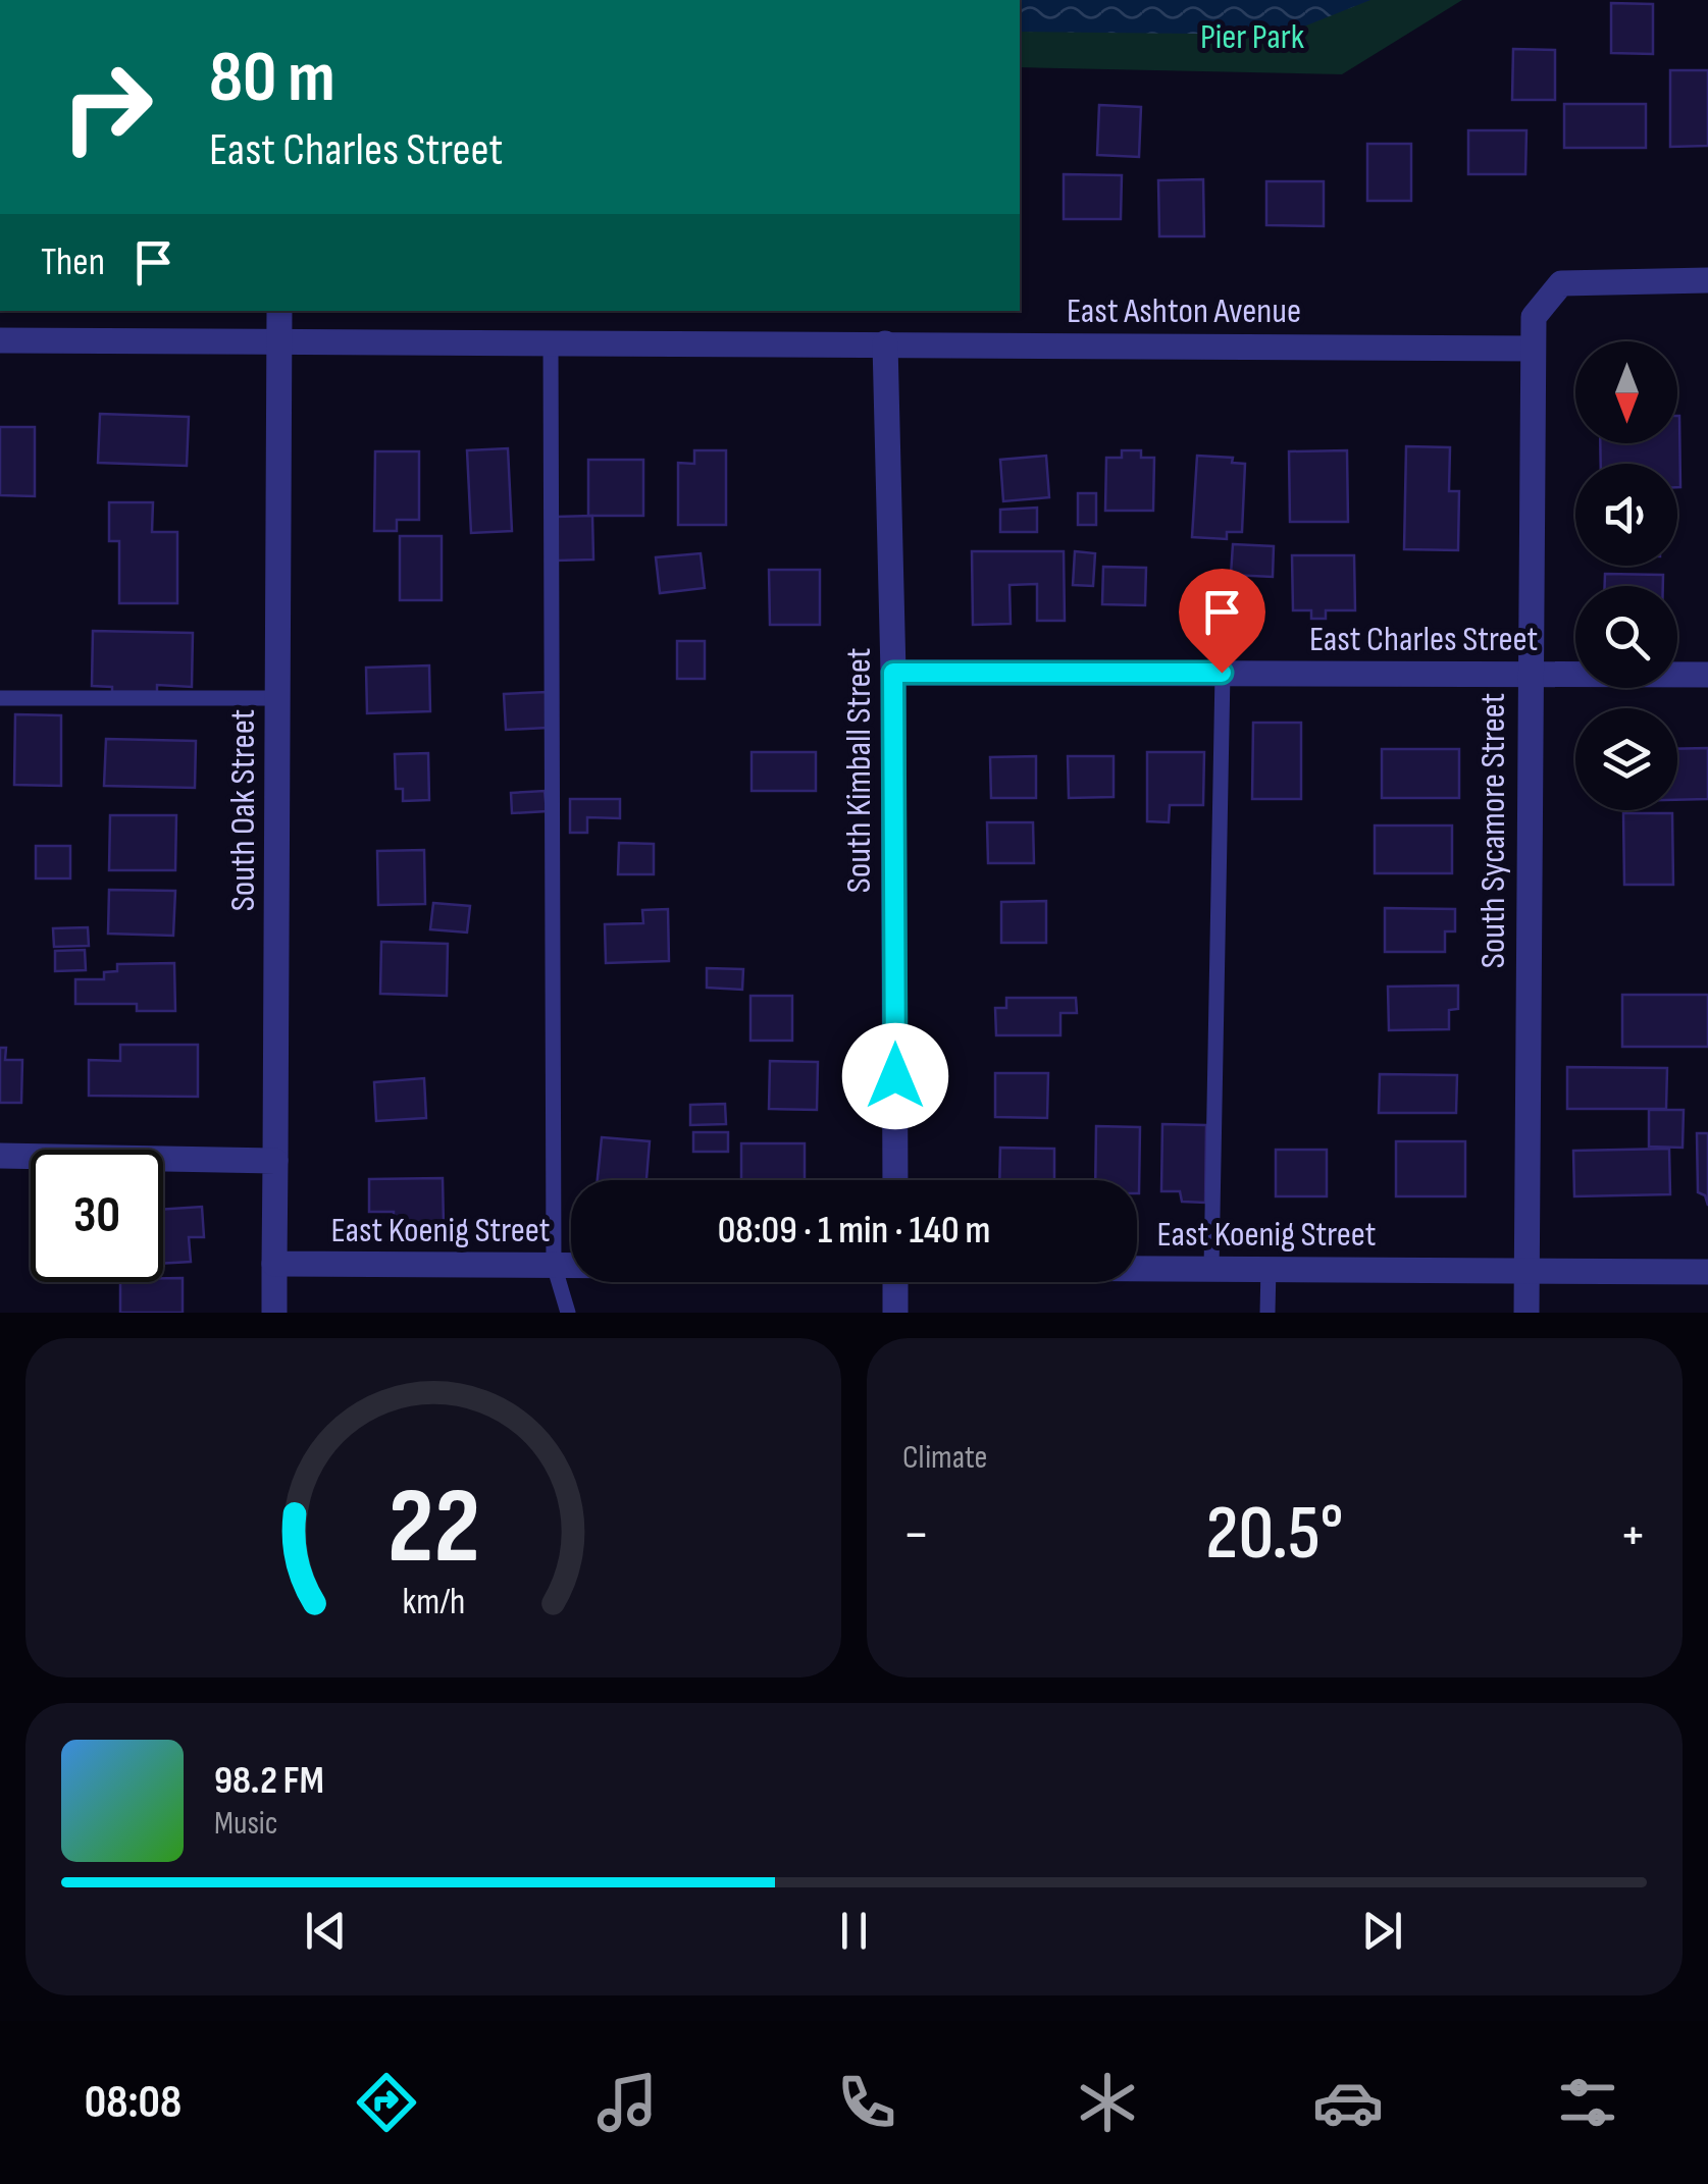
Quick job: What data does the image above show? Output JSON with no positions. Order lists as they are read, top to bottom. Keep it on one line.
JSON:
{"streets":{"street":["East Ashton Avenue","East Charles Street","South Kimball Street","South Oak Street","South Sycamore Street","East Koenig Street"]},"crossings":[["East Ashton Avenue","South Kimball Street"],["East Ashton Avenue","South Oak Street"],["East Ashton Avenue","South Sycamore Street"],["East Charles Street","South Kimball Street"],["East Charles Street","South Sycamore Street"],["South Oak Street","East Koenig Street"],["South Sycamore Street","East Koenig Street"]],"parks":["Pier Park"],"north":"bottom","page":{"turn":["80 m","East Charles Street"],"then":"Then","limit":"30","trip":"08:09 · 1 min · 140 m","tile":"Climate","heat":["−","20.5°","+"],"song":["98.2 FM","Music"],"tabs":"08:08","gauge":["22","km/h"]}}
